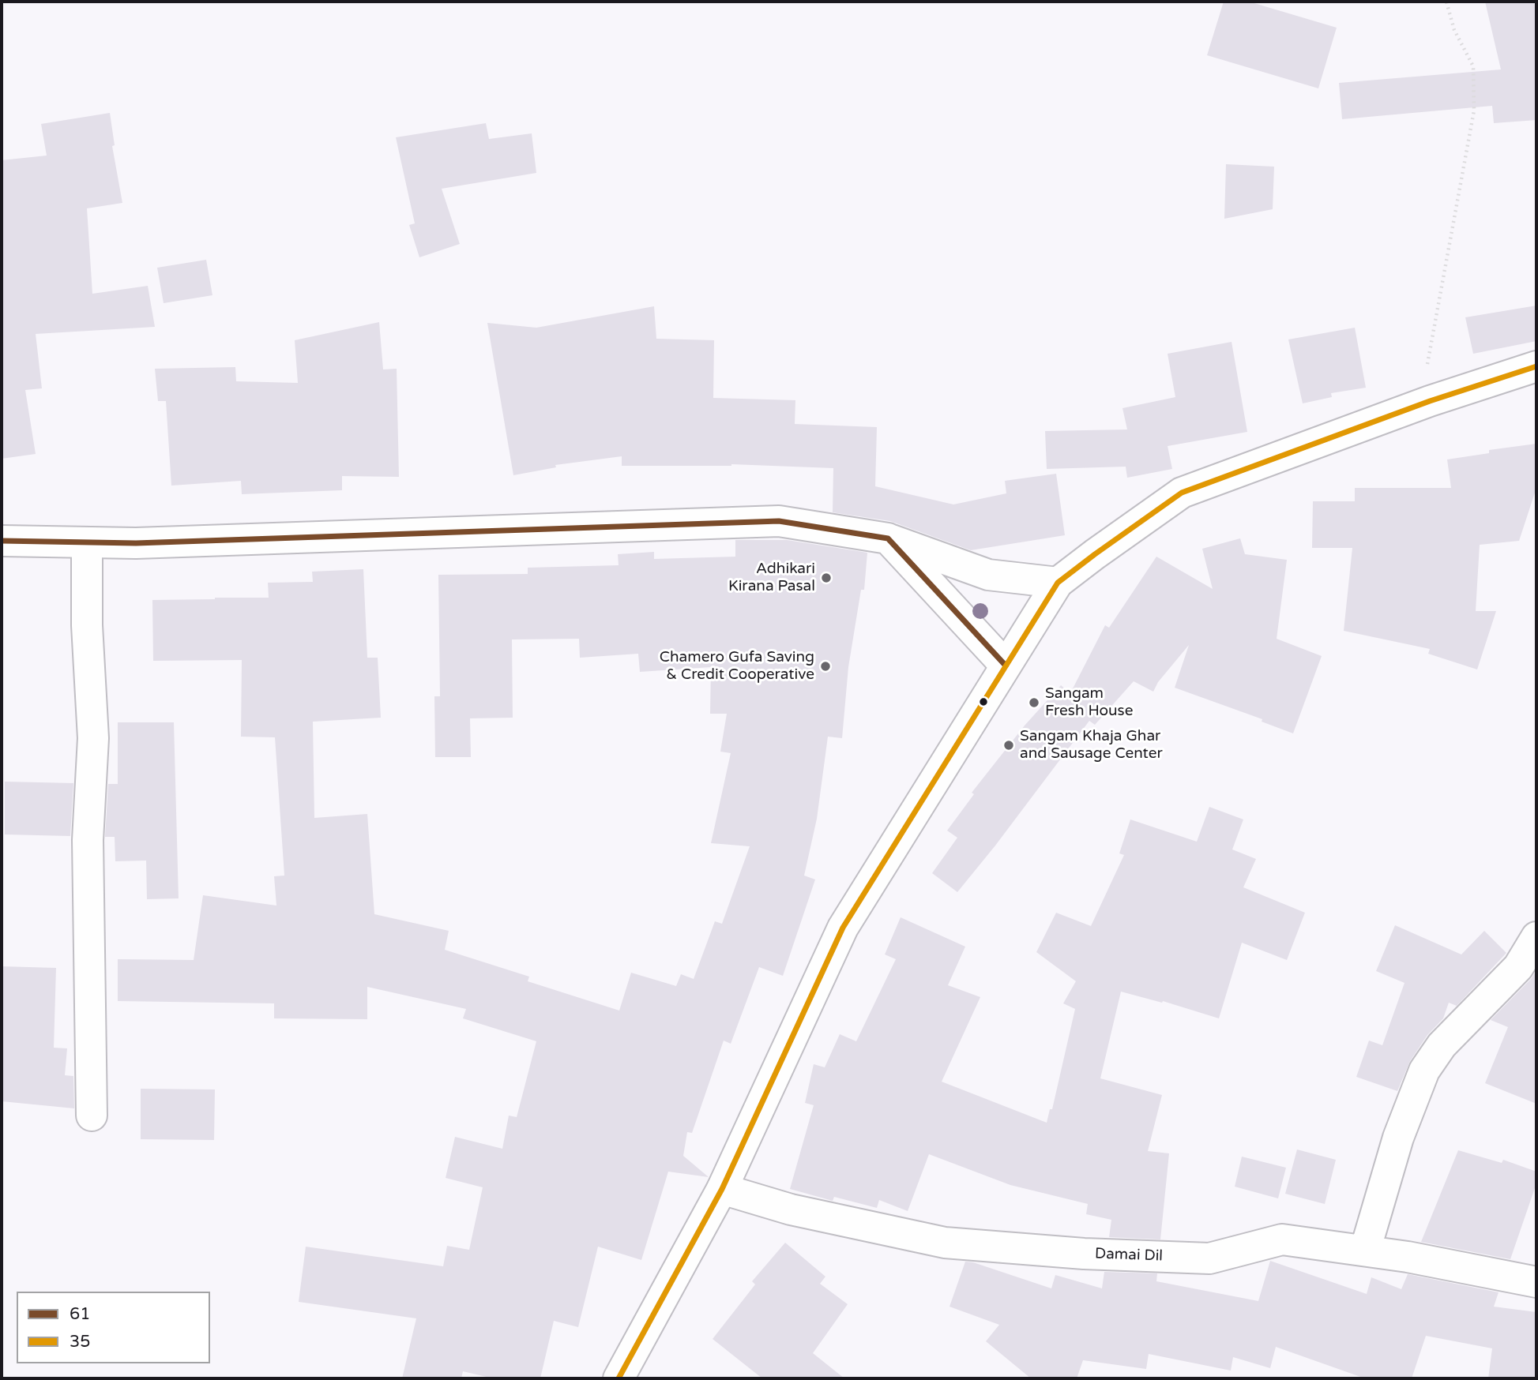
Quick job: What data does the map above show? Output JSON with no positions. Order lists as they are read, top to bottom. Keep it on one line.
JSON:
{"streets":{"main road":["Damai Dil"]},"places":["Adhikari Kirana Pasal","Chamero Gufa Saving & Credit Cooperative","Sangam Fresh House","Sangam Khaja Ghar and Sausage Center"],"lines":["transit line 35","transit line 61"],"legend":["61","35"]}
